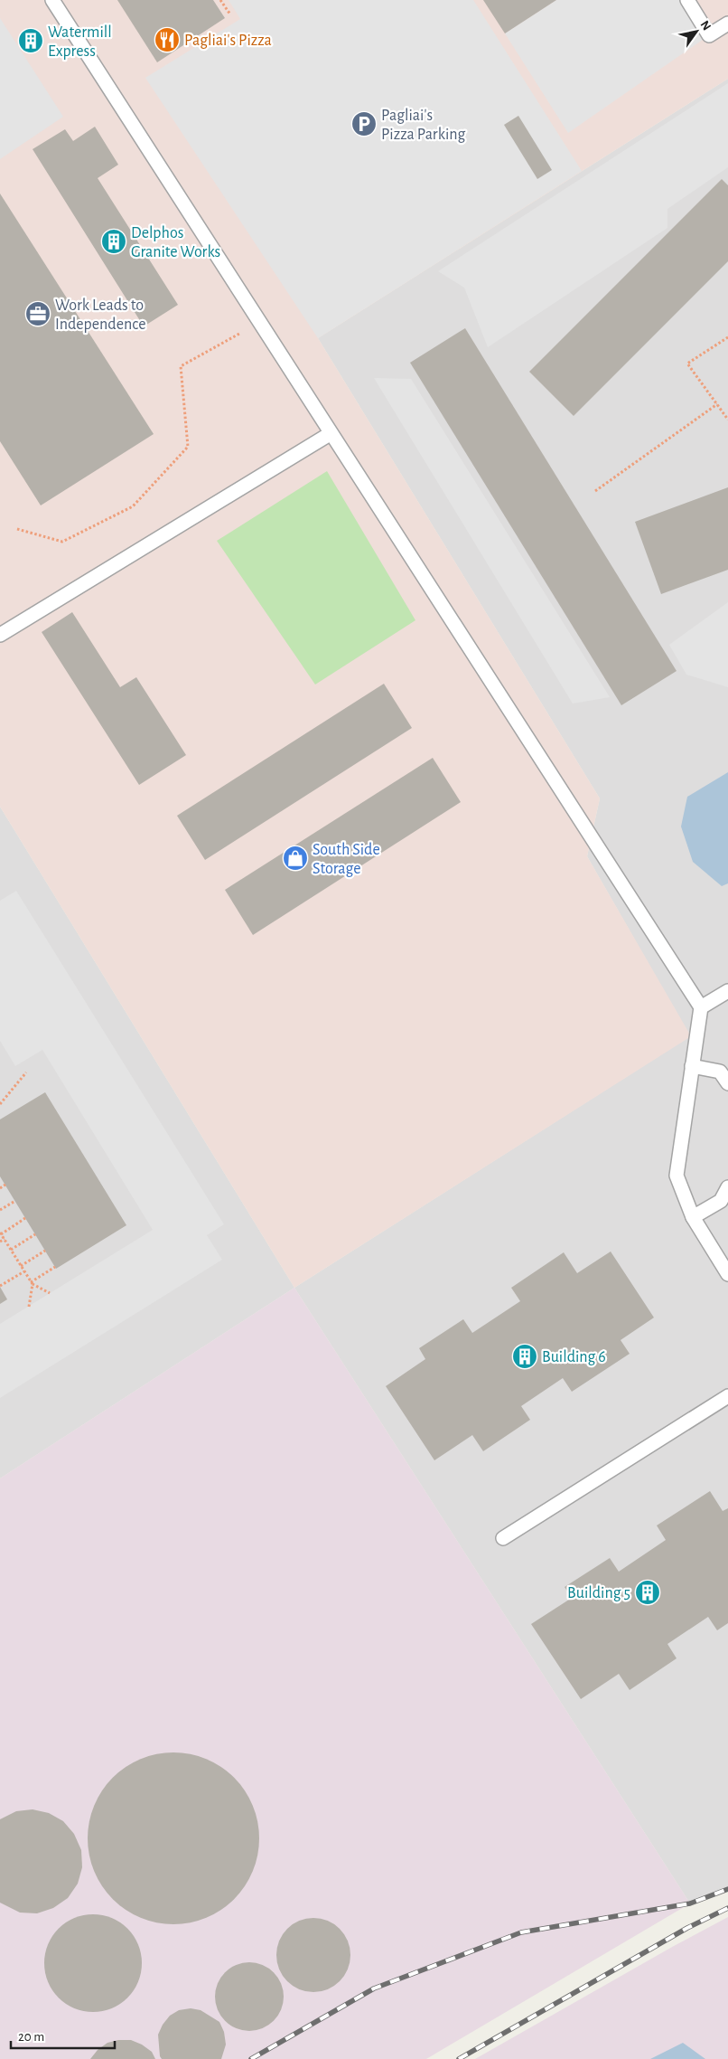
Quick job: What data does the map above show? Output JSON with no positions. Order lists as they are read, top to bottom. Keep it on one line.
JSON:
{"places":{"restaurant":["Pagliai's Pizza"],"building":["Watermill Express","Delphos Granite Works","Building 6","Building 5"],"parking":["Pagliai's Pizza Parking"],"office":["Work Leads to Independence"],"shop":["South Side Storage"]},"scale_bar":"20 m","north":"top right"}
